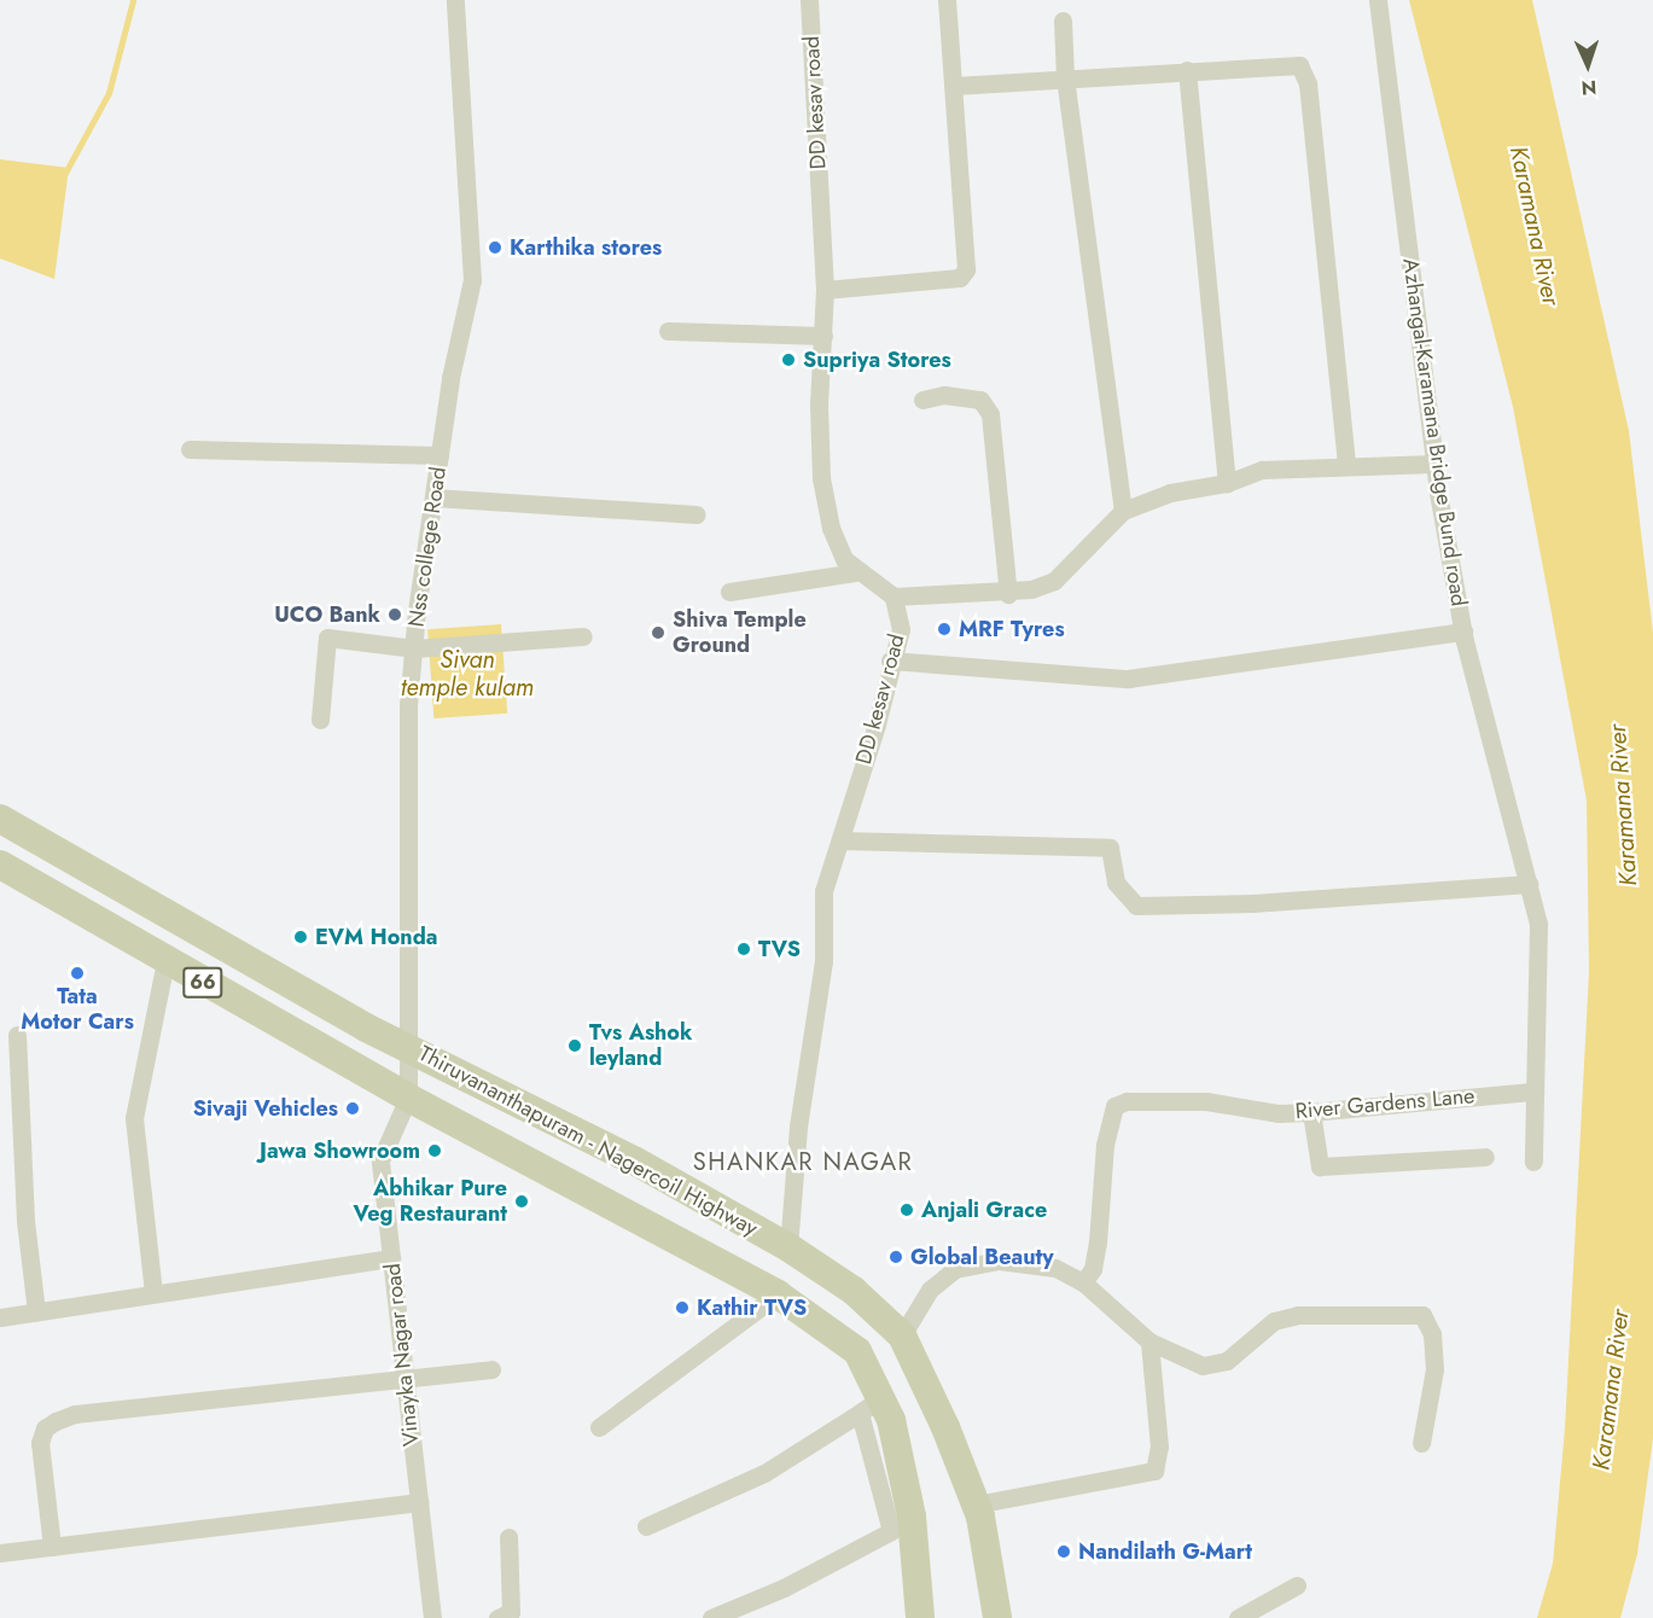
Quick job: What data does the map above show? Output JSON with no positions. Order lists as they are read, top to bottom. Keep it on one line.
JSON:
{"streets":{"main road":["66","Thiruvananthapuram - Nagercoil Highway"],"street":["DD kesav road","Azhangal-Karamana Bridge Bund road","Nss college Road","River Gardens Lane","Vinayka Nagar road"]},"crossings":[["DD kesav road","Thiruvananthapuram - Nagercoil Highway"],["Azhangal-Karamana Bridge Bund road","River Gardens Lane"],["Nss college Road","Thiruvananthapuram - Nagercoil Highway"],["Nss college Road","Vinayka Nagar road"],["River Gardens Lane","Thiruvananthapuram - Nagercoil Highway"],["Thiruvananthapuram - Nagercoil Highway","Vinayka Nagar road"]],"districts":["SHANKAR NAGAR"],"water":["Karamana River","Sivan temple kulam"],"places":["Karthika stores","Supriya Stores","UCO Bank","MRF Tyres","Shiva Temple Ground","EVM Honda","TVS","Tata Motor Cars","Tvs Ashok leyland","Sivaji Vehicles","Jawa Showroom","Abhikar Pure Veg Restaurant","Anjali Grace","Global Beauty","Kathir TVS","Nandilath G-Mart"],"north":"bottom"}
